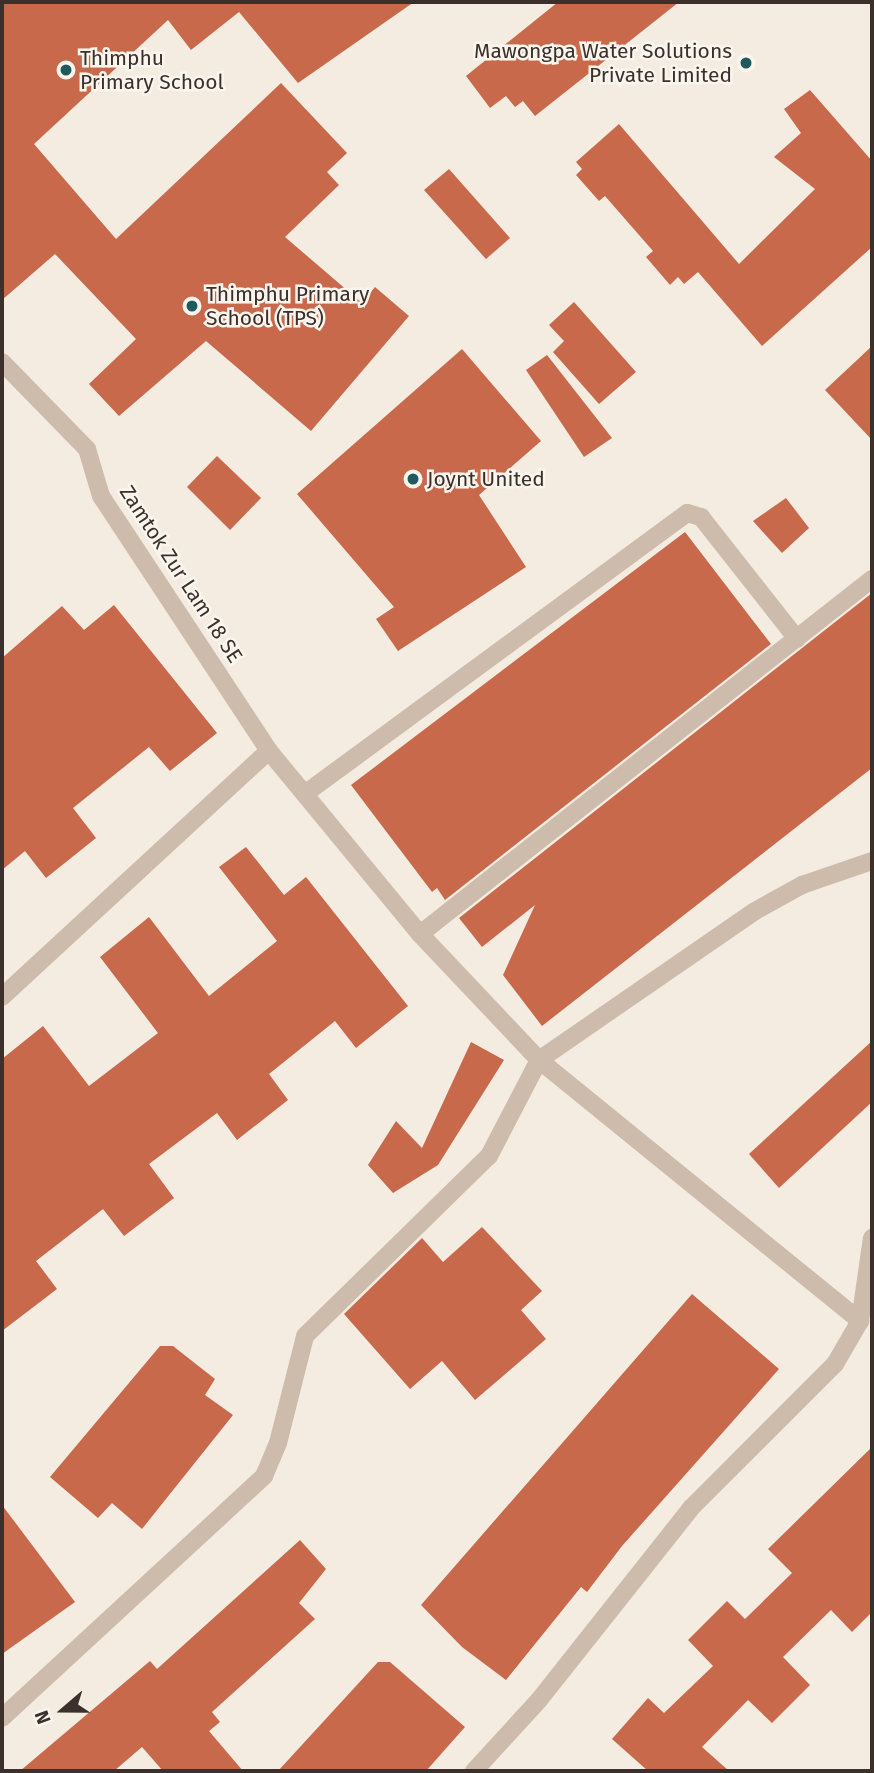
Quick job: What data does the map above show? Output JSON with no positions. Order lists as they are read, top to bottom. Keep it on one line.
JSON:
{"streets":{"street":["Zamtok Zur Lam 18 SE"]},"places":["Mawongpa Water Solutions Private Limited","Thimphu Primary School","Thimphu Primary School (TPS)","Joynt United"],"north":"left"}
